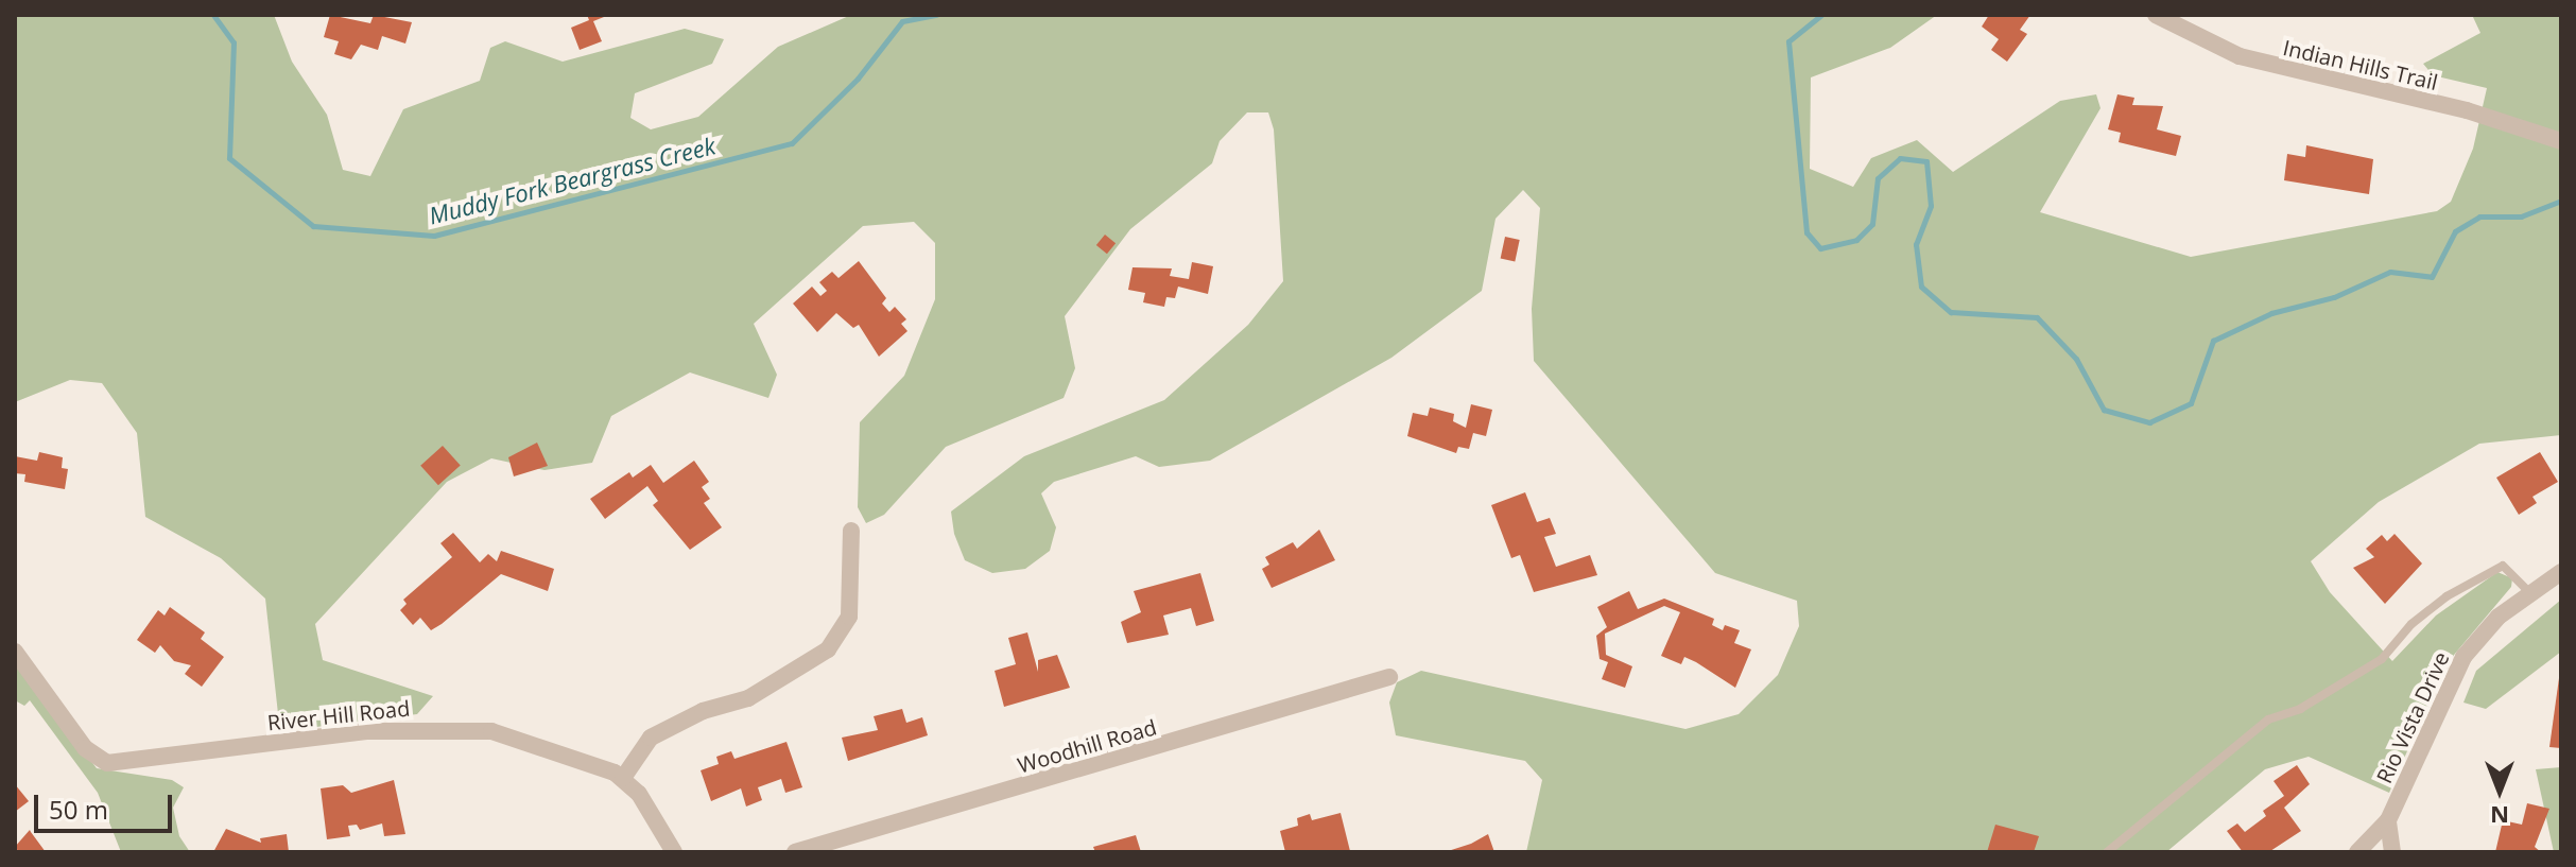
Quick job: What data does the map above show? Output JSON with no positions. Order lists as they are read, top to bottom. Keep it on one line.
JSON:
{"streets":{"street":["Indian Hills Trail","River Hill Road","Rio Vista Drive","Woodhill Road"]},"water":["Muddy Fork Beargrass Creek"],"scale_bar":"50 m","north":"bottom"}
